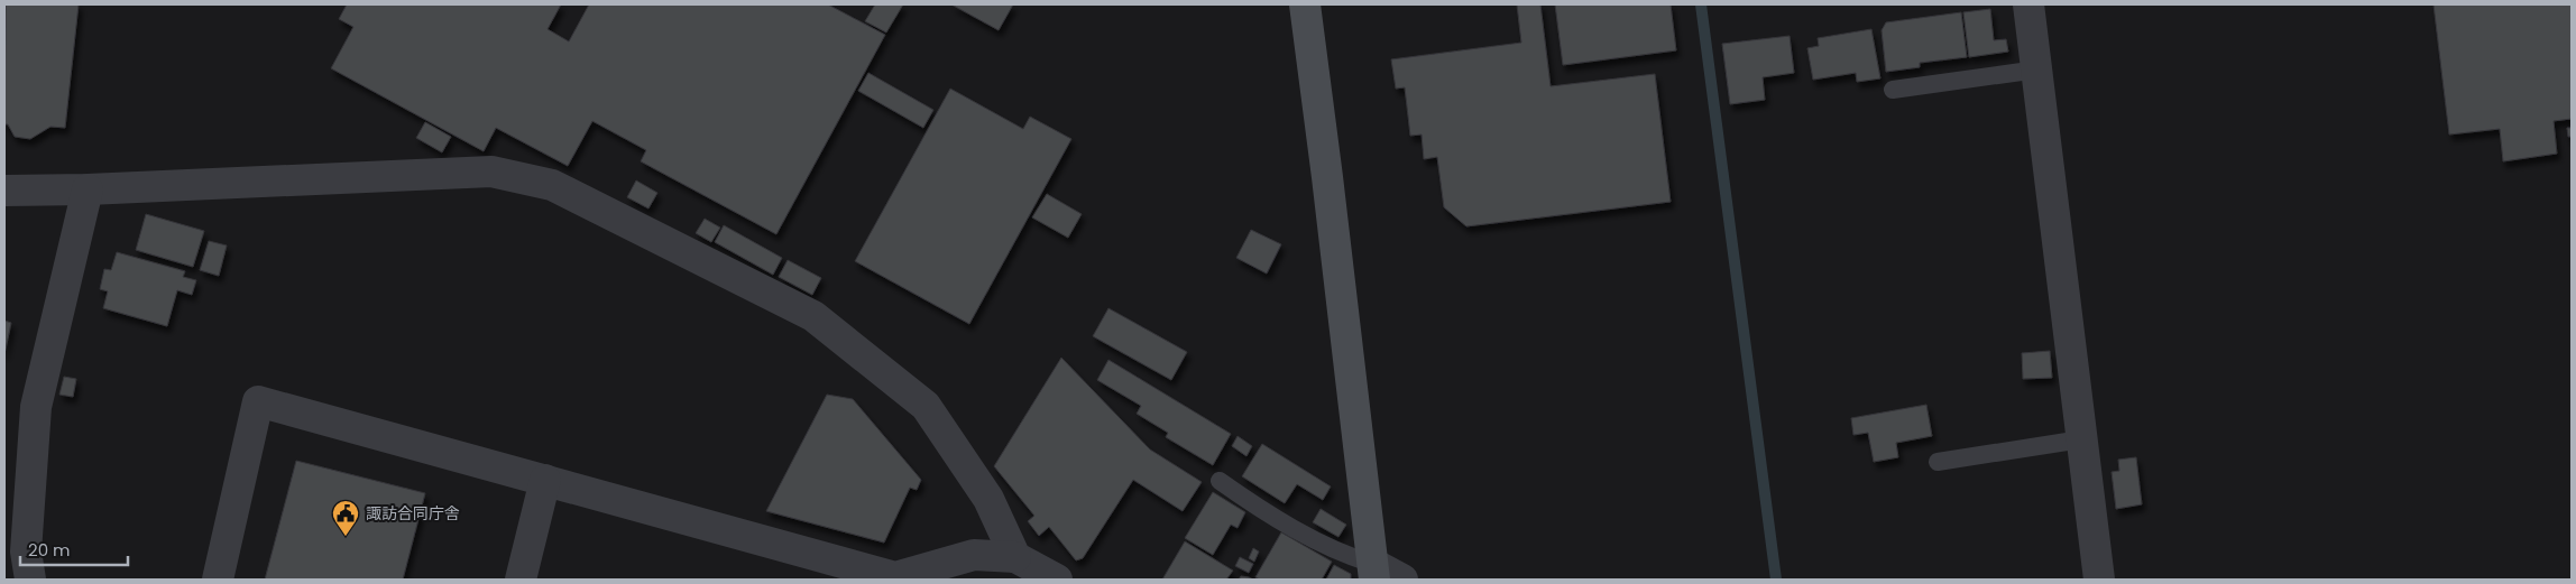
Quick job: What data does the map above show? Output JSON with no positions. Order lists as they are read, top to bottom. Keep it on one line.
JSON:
{"places":{"public building":["諏訪合同庁舎"]},"scale_bar":"20 m"}
